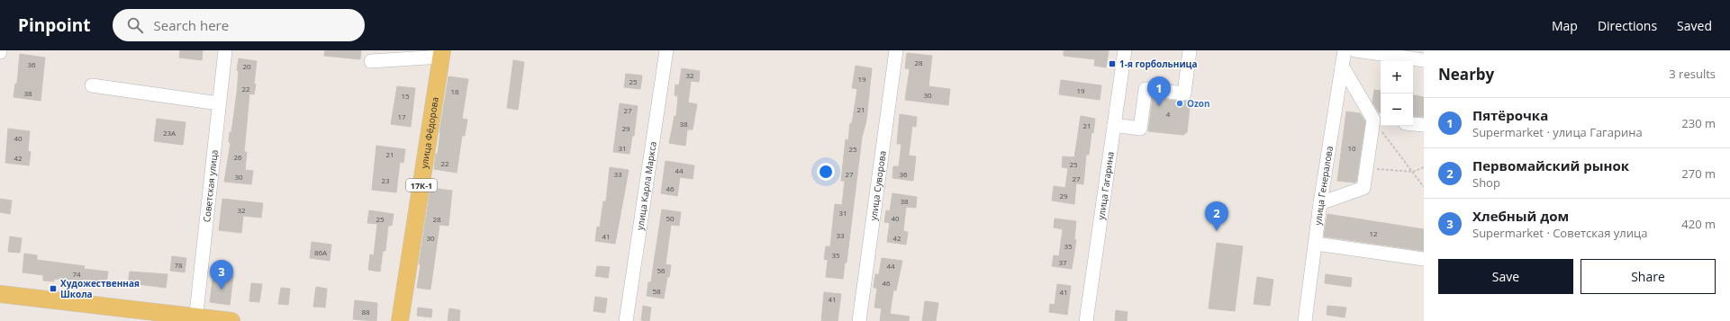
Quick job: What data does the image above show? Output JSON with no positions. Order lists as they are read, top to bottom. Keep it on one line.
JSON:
{"streets":{"main road":["улица Фёдорова","17К-1"],"street":["улица Карла Маркса","улица Суворова","улица Гагарина","улица Генералова","Советская улица"]},"places":{"transit":["1-я горбольница","Художественная Школа"],"other":["Ozon"]},"house_numbers":["28","36","20","32","19","25","22","19","18","38","30","15","21","27","4","17","38","21","29","23А","40","31","10","25","21","26","42","22","25","44","33","27","36","30","27","23","46","29","38","32","31","50","40","25","28","12","33","41","30","42","35","86А","35","37","78","44","56","74","46","58","41","41","88"],"page":{"header":"Pinpoint","search":"Search here","nav":["Map","Directions","Saved"],"heading":["Nearby","3 results"],"map_buttons":["+","−"],"pins":["1","2","3"],"list":[{"mark":"1","name":"Пятёрочка","note":"Supermarket · улица Гагарина","value":"230 m"},{"mark":"2","name":"Первомайский рынок","note":"Shop","value":"270 m"},{"mark":"3","name":"Хлебный дом","note":"Supermarket · Советская улица","value":"420 m"}],"buttons":["Save","Share"]}}
